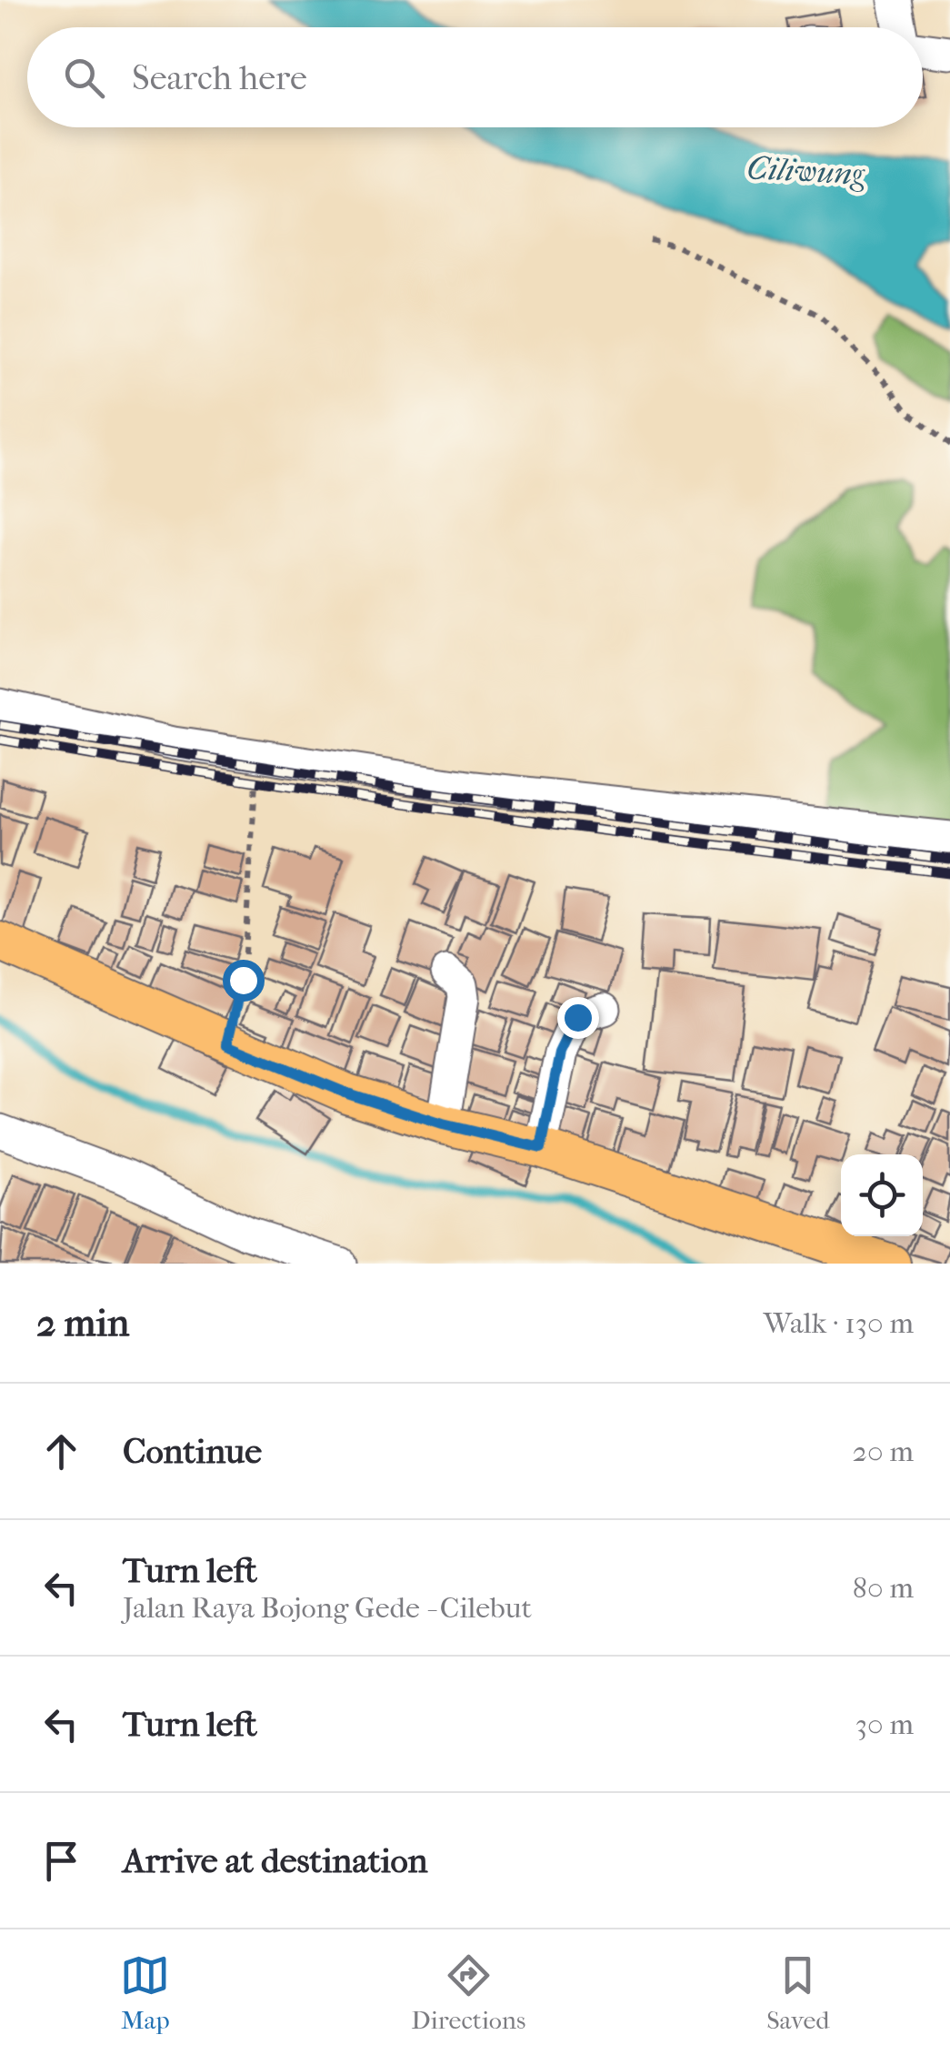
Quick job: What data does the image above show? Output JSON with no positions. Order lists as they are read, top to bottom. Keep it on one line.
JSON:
{"water":["Ciliwung"],"page":{"search":"Search here","heading":["2 min","Walk · 130 m"],"list":[["Continue","20 m"],["Turn left","Jalan Raya Bojong Gede - Cilebut","80 m"],["Turn left","30 m"],"Arrive at destination"],"nav":["Map","Directions","Saved"]}}
